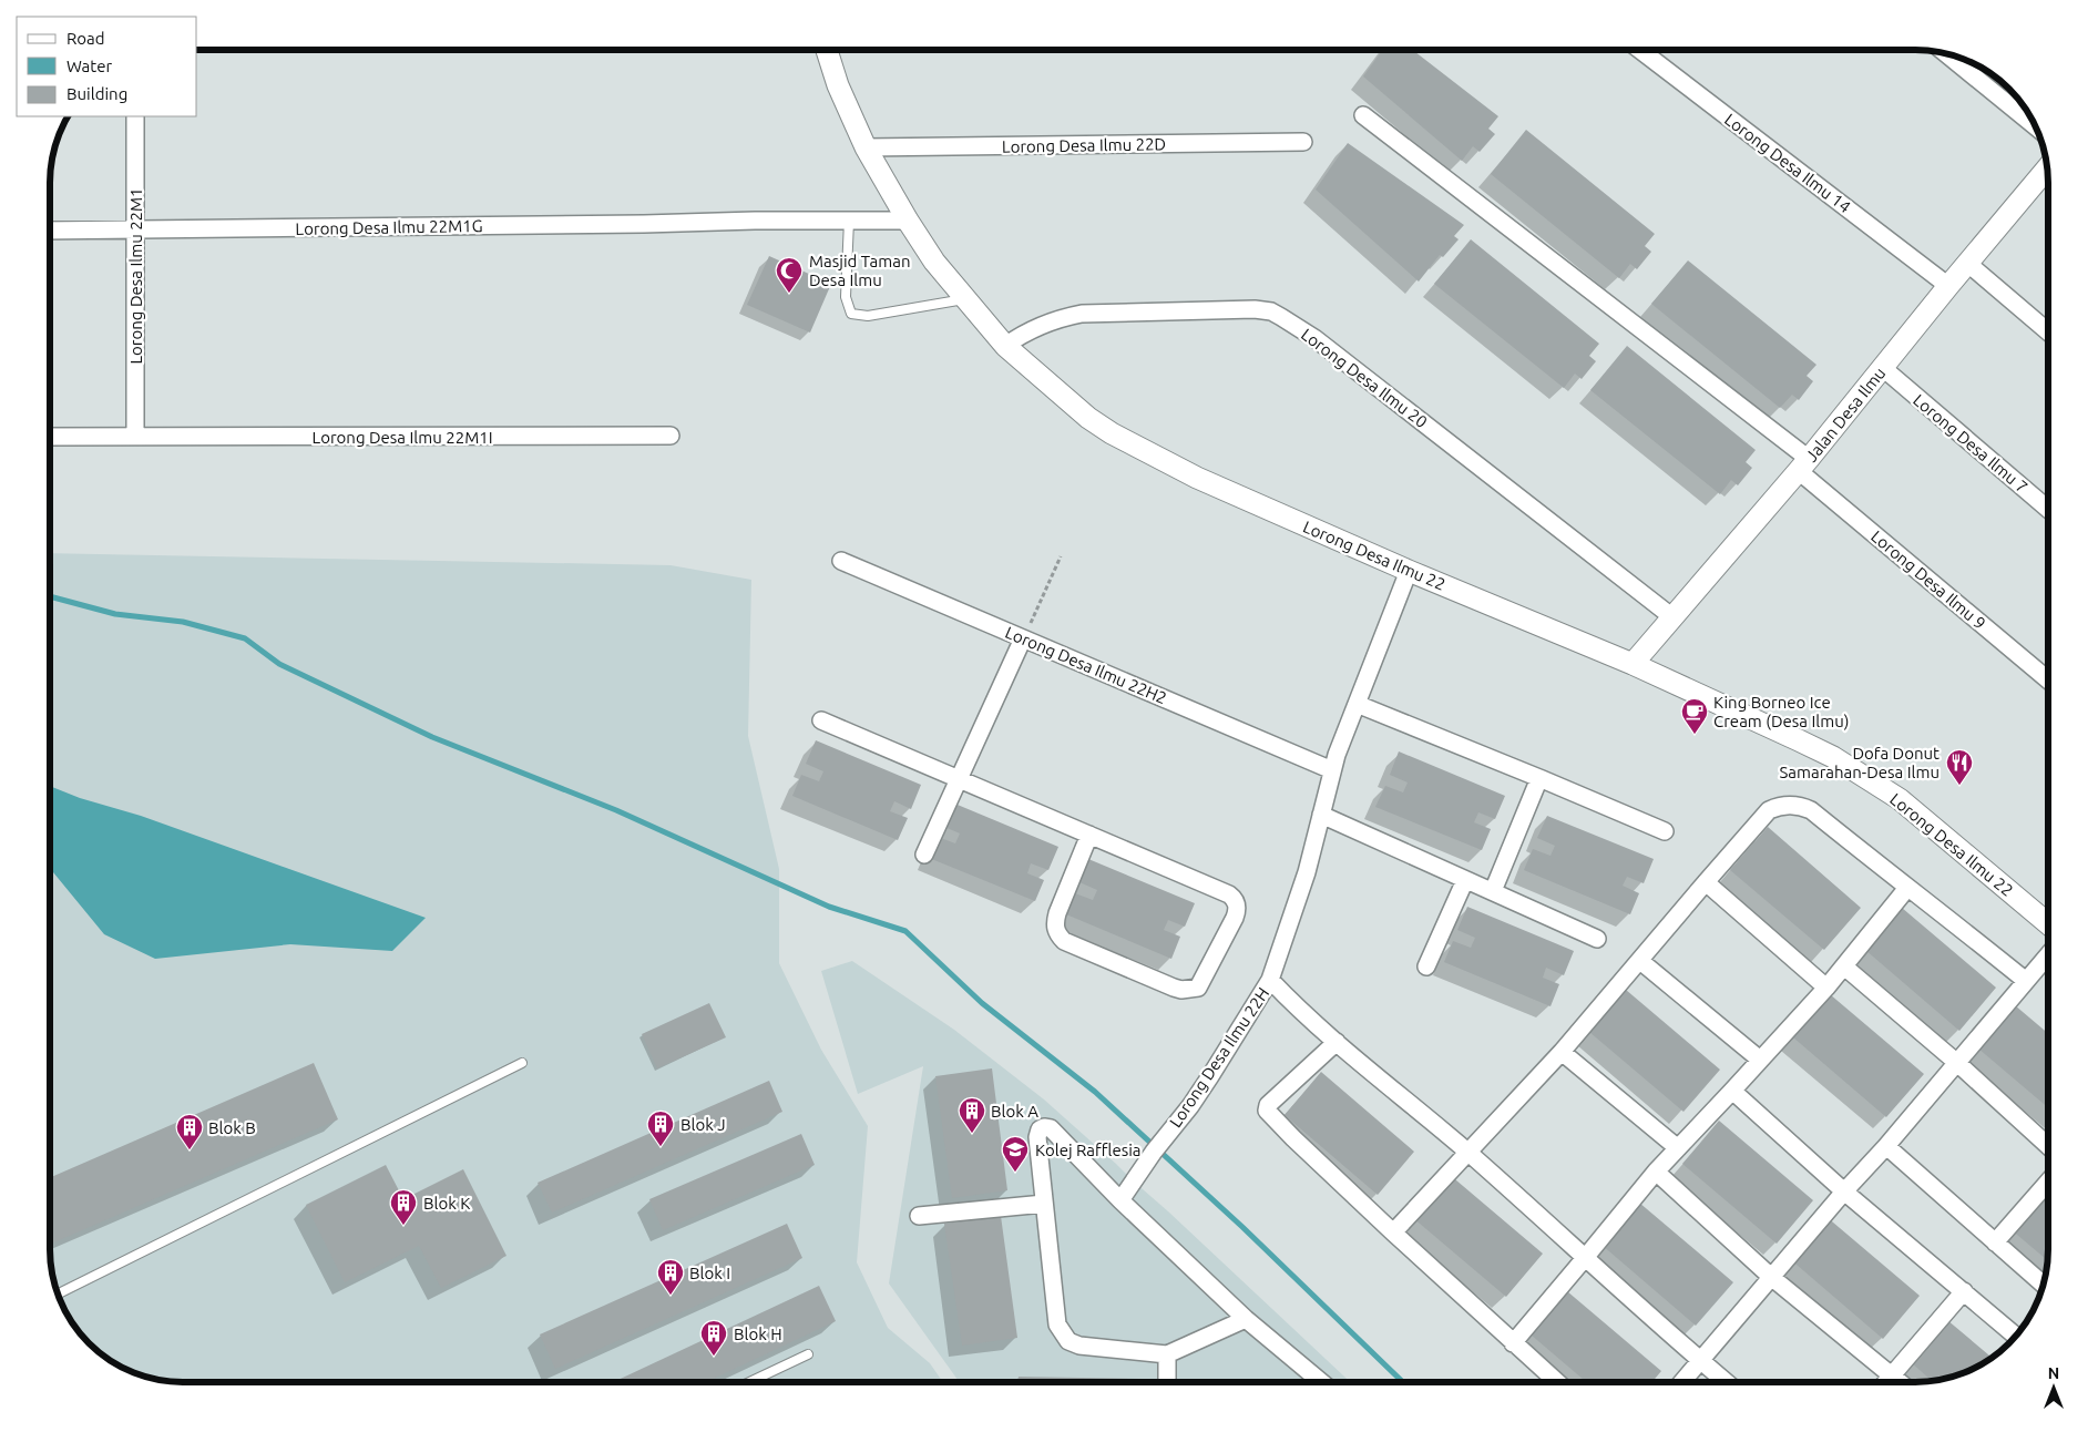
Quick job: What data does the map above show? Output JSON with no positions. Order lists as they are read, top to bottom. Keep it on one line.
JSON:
{"streets":{"street":["Lorong Desa Ilmu 22D","Lorong Desa Ilmu 14","Lorong Desa Ilmu 22M1G","Lorong Desa Ilmu 22M1","Lorong Desa Ilmu 20","Jalan Desa Ilmu","Lorong Desa Ilmu 22M1I","Lorong Desa Ilmu 7","Lorong Desa Ilmu 22","Lorong Desa Ilmu 9","Lorong Desa Ilmu 22H2","Lorong Desa Ilmu 22H"]},"crossings":[["Lorong Desa Ilmu 22D","Lorong Desa Ilmu 22"],["Lorong Desa Ilmu 14","Jalan Desa Ilmu"],["Lorong Desa Ilmu 22M1G","Lorong Desa Ilmu 22M1"],["Lorong Desa Ilmu 22M1G","Lorong Desa Ilmu 22"],["Lorong Desa Ilmu 22M1","Lorong Desa Ilmu 22M1I"],["Lorong Desa Ilmu 20","Jalan Desa Ilmu"],["Lorong Desa Ilmu 20","Lorong Desa Ilmu 22"],["Jalan Desa Ilmu","Lorong Desa Ilmu 7"],["Jalan Desa Ilmu","Lorong Desa Ilmu 22"],["Jalan Desa Ilmu","Lorong Desa Ilmu 9"],["Lorong Desa Ilmu 22","Lorong Desa Ilmu 22H"],["Lorong Desa Ilmu 22H2","Lorong Desa Ilmu 22H"]],"places":{"mosque":["Masjid Taman Desa Ilmu"],"cafe":["King Borneo Ice Cream (Desa Ilmu)"],"restaurant":["Dofa Donut Samarahan-Desa Ilmu"],"building":["Blok A","Blok J","Blok B","Blok K","Blok I","Blok H"],"school or university":["Kolej Rafflesia"]},"legend":["Road","Water","Building"],"north":"top"}
